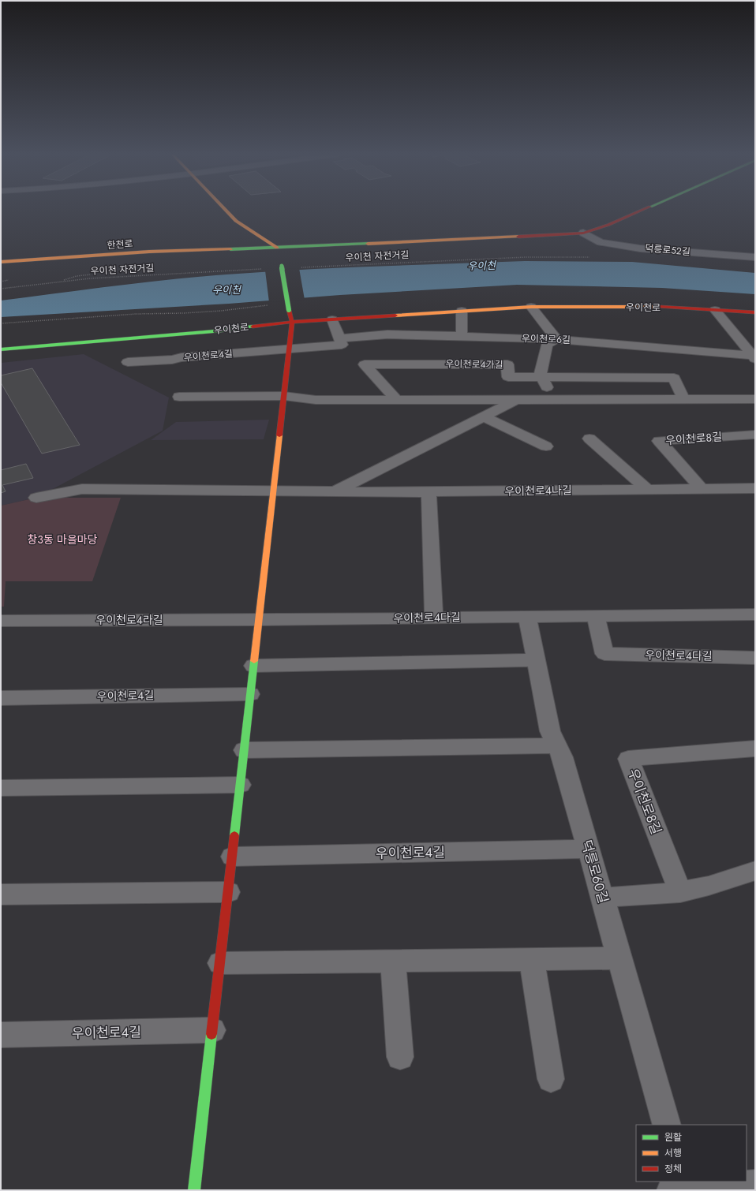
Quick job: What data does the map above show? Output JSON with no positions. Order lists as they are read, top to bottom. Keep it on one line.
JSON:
{"streets":{"street":["한천로","덕릉로52길","우이천로","우이천로6길","우이천로4길","우이천로4가길","우이천로8길","우이천로4나길","우이천로4다길","우이천로4라길","덕릉로60길"],"path":["우이천 자전거길"]},"crossings":[["한천로","덕릉로52길"],["우이천로6길","우이천로4길"],["우이천로4길","덕릉로60길"],["우이천로8길","우이천로4나길"],["우이천로4다길","우이천로4라길"],["우이천로4다길","덕릉로60길"]],"water":["우이천"],"parks":["창3동 마을마당"],"legend":["원활","서행","정체"]}
